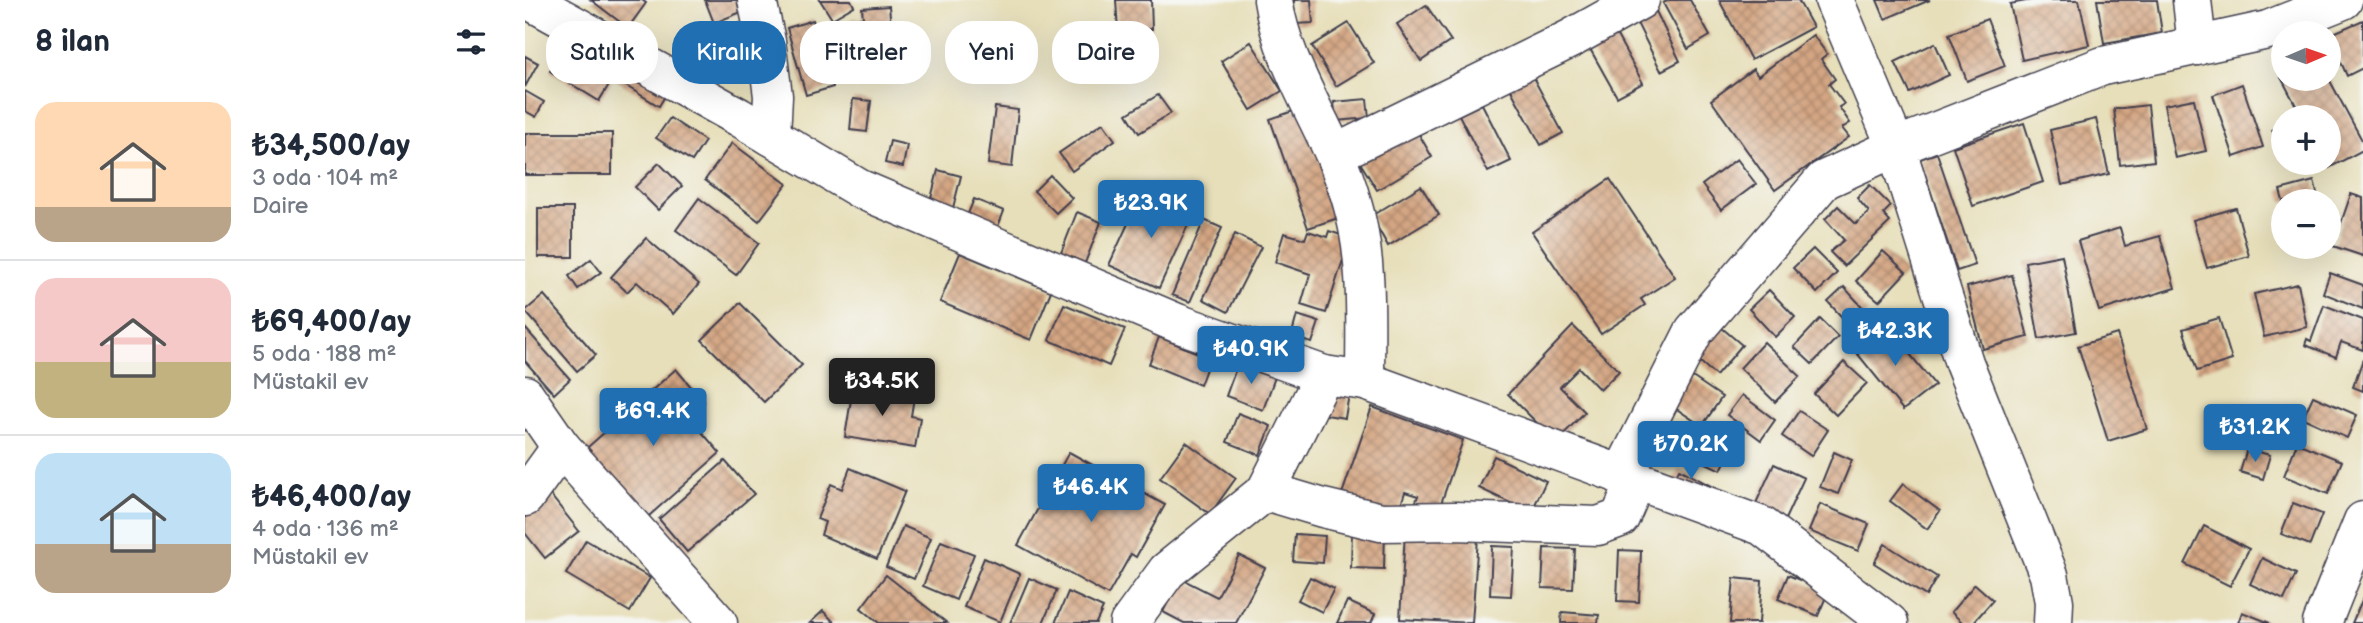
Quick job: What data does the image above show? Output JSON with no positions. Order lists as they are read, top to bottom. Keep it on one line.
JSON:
{"north":"right","page":{"heading":"8 ilan","map_buttons":["+","−"],"chip":["Satılık","Kiralık","Filtreler","Yeni","Daire"],"list":[{"name":"₺34,500/ay","note":"3 oda · 104 m² · Daire"},{"name":"₺69,400/ay","note":"5 oda · 188 m² · Müstakil ev"},{"name":"₺46,400/ay","note":"4 oda · 136 m² · Müstakil ev"}],"price":["₺23.9K","₺42.3K","₺40.9K","₺34.5K","₺69.4K","₺31.2K","₺70.2K","₺46.4K"]}}
